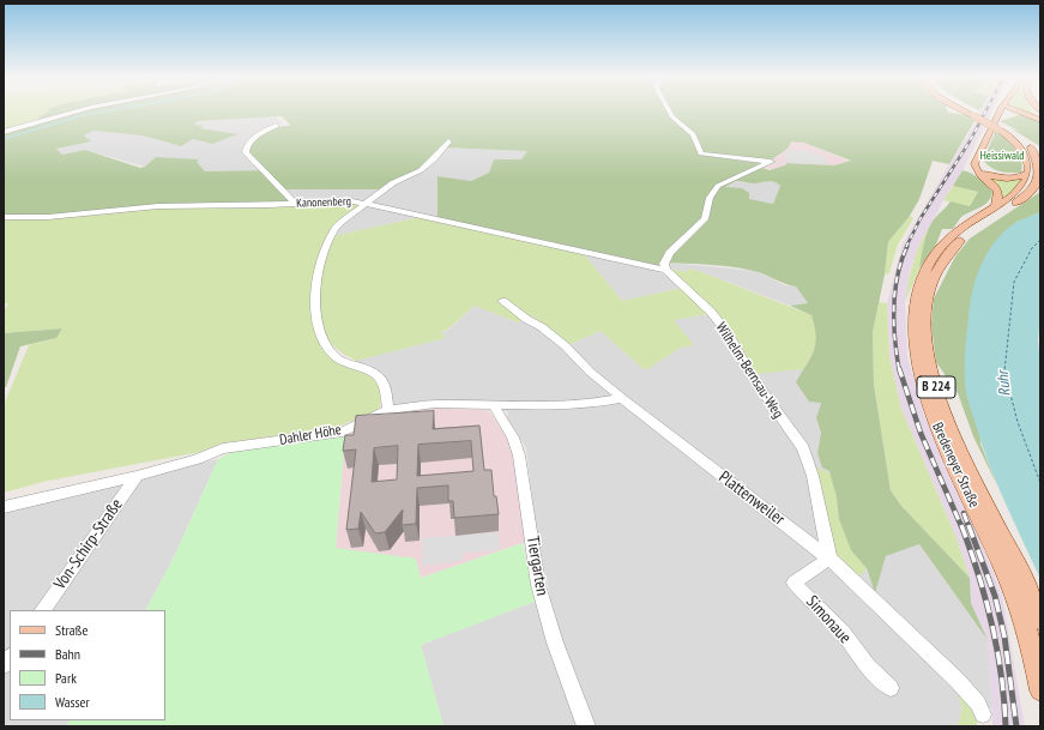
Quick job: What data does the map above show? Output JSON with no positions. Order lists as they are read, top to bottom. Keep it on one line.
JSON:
{"streets":{"main road":["B 224","Bredeneyer Straße"],"street":["Kanonenberg","Wilhelm-Bernsau-Weg","Dahler Höhe","Plattenweiler","Von-Schirp-Straße","Tiergarten","Simonaue"]},"crossings":[["Kanonenberg","Wilhelm-Bernsau-Weg"],["Wilhelm-Bernsau-Weg","Plattenweiler"],["Wilhelm-Bernsau-Weg","Simonaue"],["Dahler Höhe","Plattenweiler"],["Dahler Höhe","Von-Schirp-Straße"],["Dahler Höhe","Tiergarten"],["Plattenweiler","Simonaue"]],"water":["Ruhr"],"parks":["Heissiwald"],"legend":["Straße","Bahn","Park","Wasser"]}
